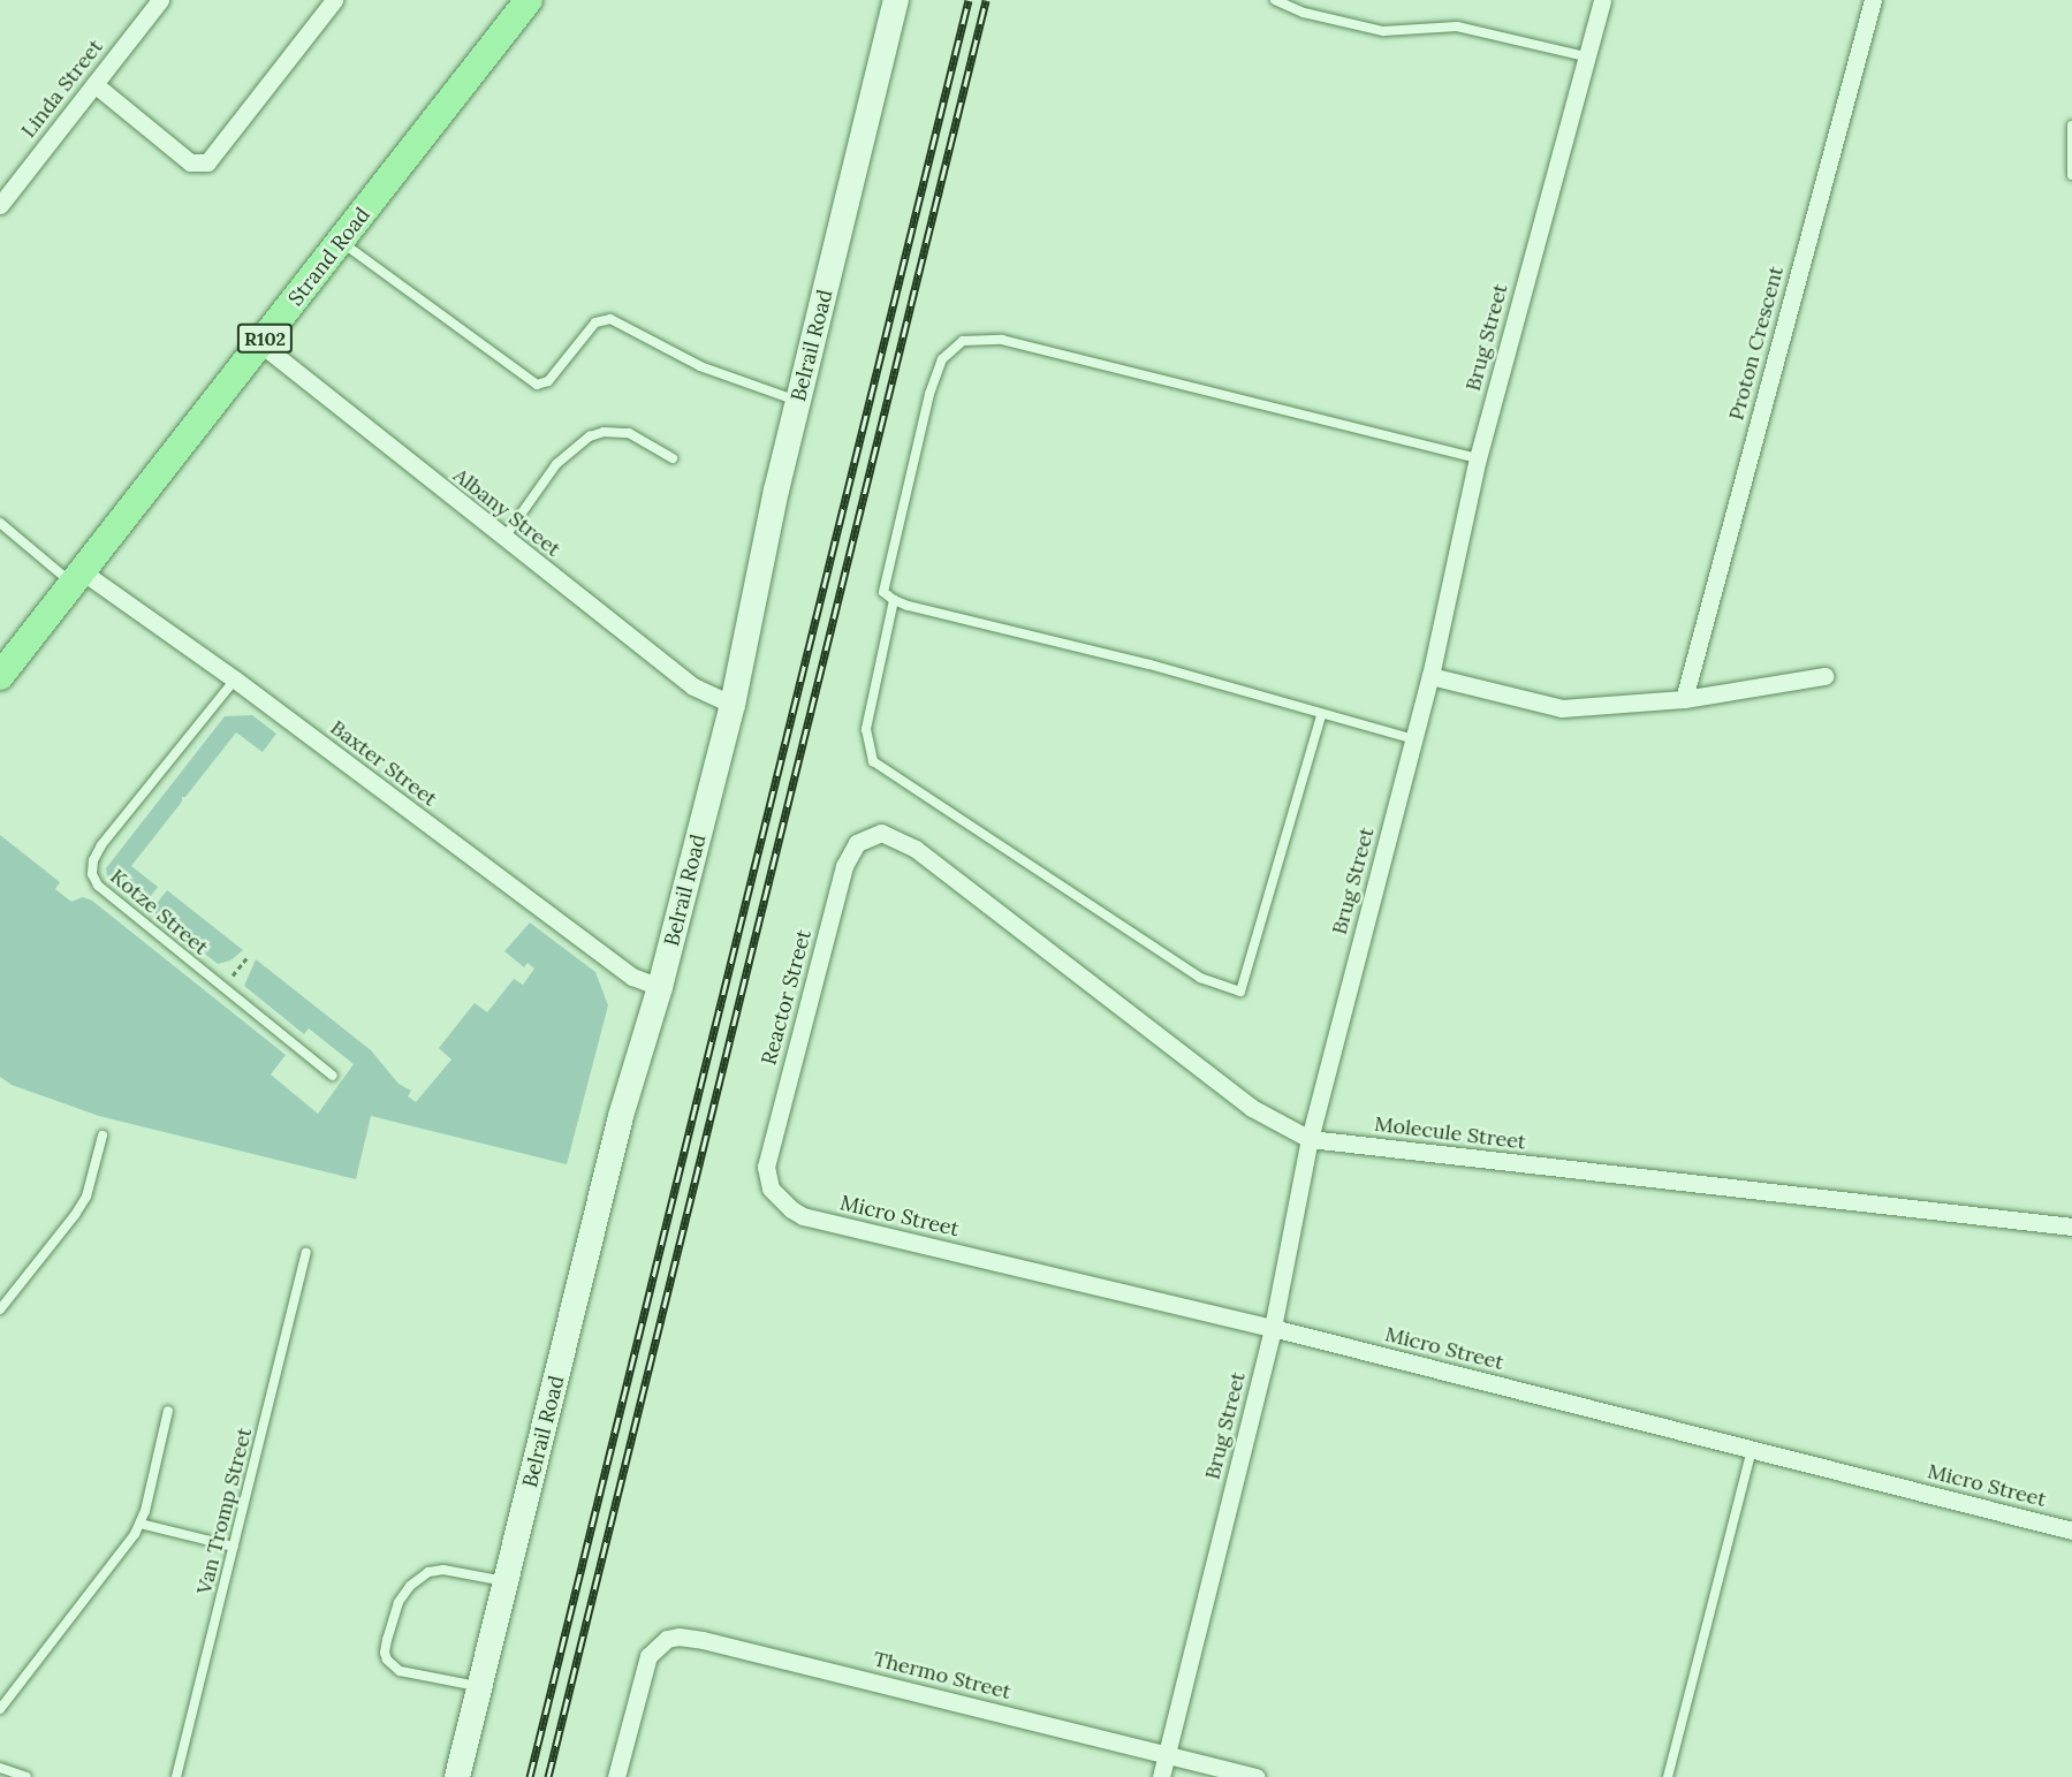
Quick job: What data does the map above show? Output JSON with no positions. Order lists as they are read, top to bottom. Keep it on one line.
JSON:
{"streets":{"main road":["Strand Road","R102"],"street":["Linda Street","Brug Street","Proton Crescent","Belrail Road","Albany Street","Baxter Street","Reactor Street","Molecule Street","Micro Street","Thermo Street"],"lane":["Kotze Street","Van Tromp Street"]},"crossings":[["Strand Road","Albany Street"],["Strand Road","Baxter Street"],["Brug Street","Molecule Street"],["Brug Street","Micro Street"],["Brug Street","Thermo Street"],["Belrail Road","Albany Street"],["Belrail Road","Baxter Street"],["Baxter Street","Kotze Street"],["Reactor Street","Molecule Street"],["Reactor Street","Micro Street"]]}
